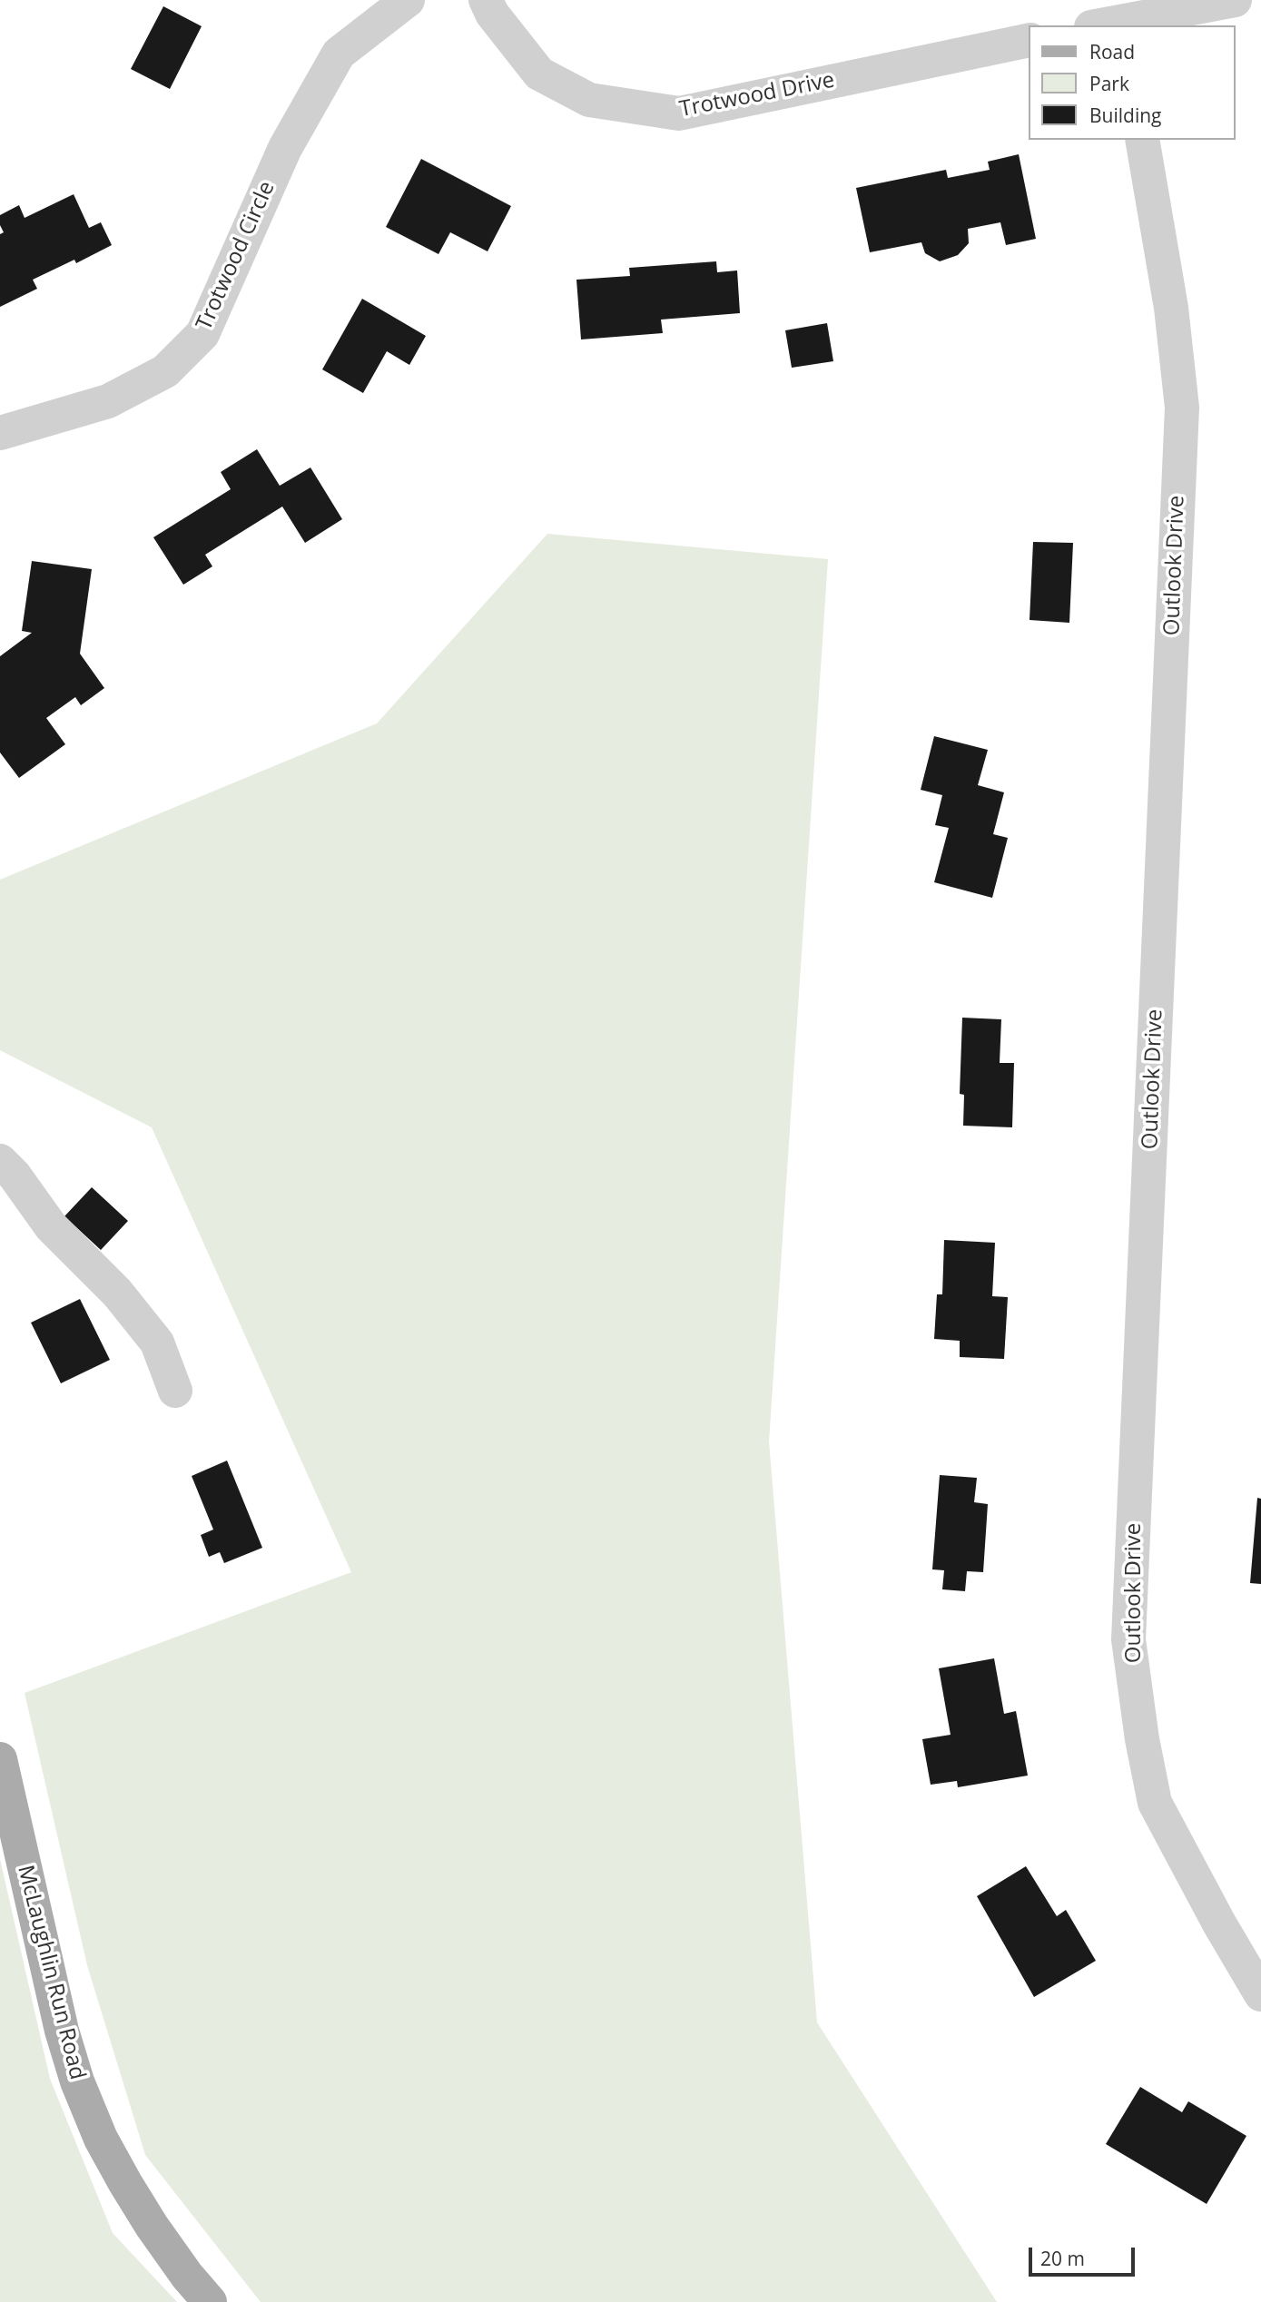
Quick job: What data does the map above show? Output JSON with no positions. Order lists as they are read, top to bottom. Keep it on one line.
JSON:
{"streets":{"main road":["McLaughlin Run Road"],"street":["Trotwood Drive","Trotwood Circle","Outlook Drive"]},"legend":["Road","Park","Building"],"scale_bar":"20 m"}
